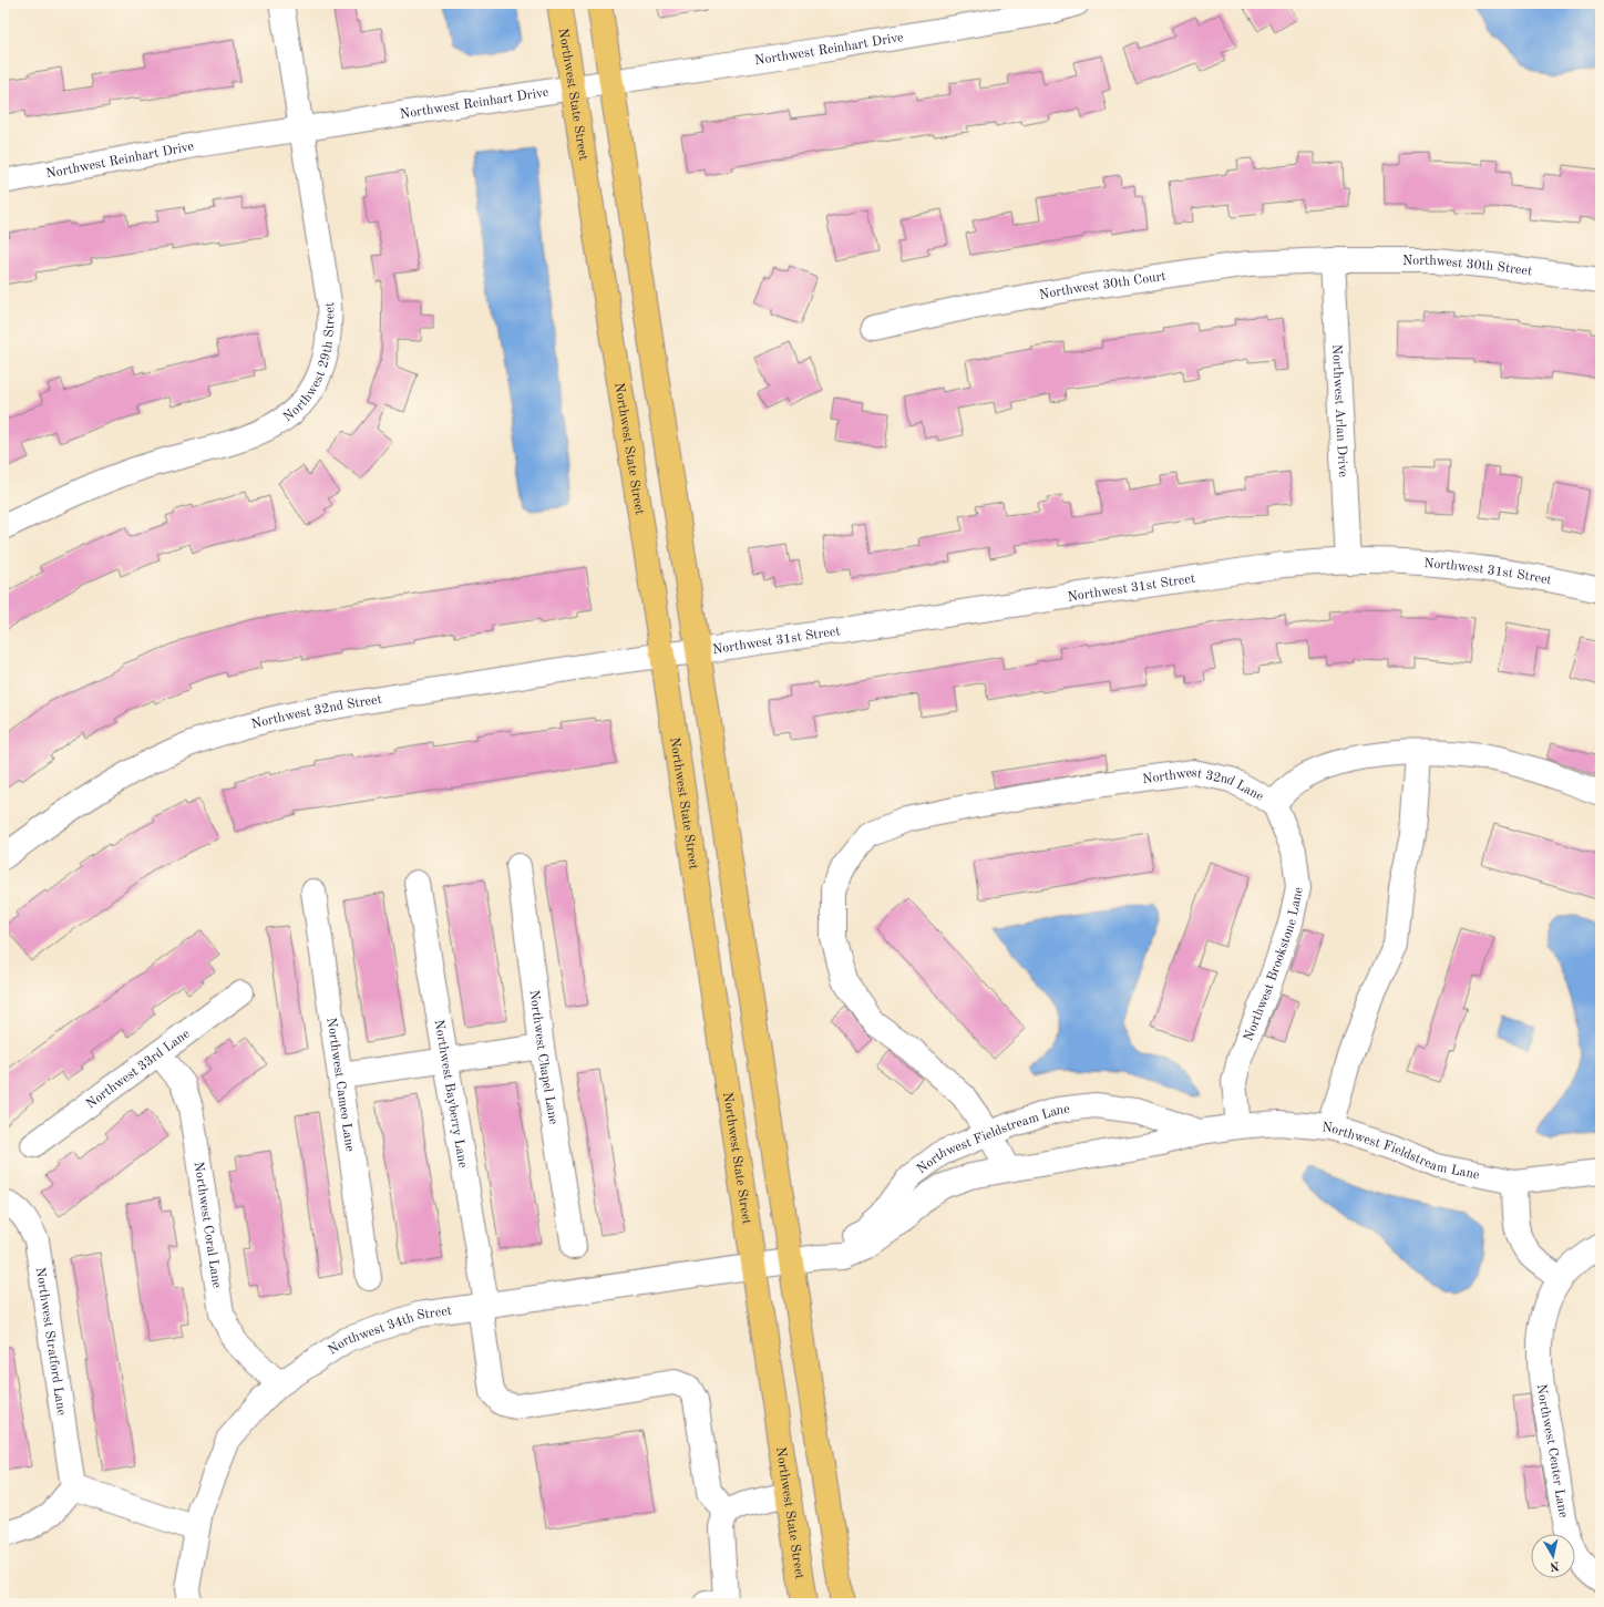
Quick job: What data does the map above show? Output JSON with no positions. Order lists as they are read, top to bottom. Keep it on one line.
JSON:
{"streets":{"main road":["Northwest State Street"],"street":["Northwest Reinhart Drive","Northwest 30th Street","Northwest 30th Court","Northwest 29th Street","Northwest Arlan Drive","Northwest 31st Street","Northwest 32nd Street","Northwest 32nd Lane","Northwest Brookstone Lane","Northwest Chapel Lane","Northwest 33rd Lane","Northwest Cameo Lane","Northwest Bayberry Lane","Northwest Fieldstream Lane","Northwest Coral Lane","Northwest 34th Street","Northwest Stratford Lane","Northwest Center Lane"]},"crossings":[["Northwest Reinhart Drive","Northwest State Street"],["Northwest Reinhart Drive","Northwest 29th Street"],["Northwest State Street","Northwest 31st Street"],["Northwest State Street","Northwest 32nd Street"],["Northwest State Street","Northwest Fieldstream Lane"],["Northwest State Street","Northwest 34th Street"],["Northwest 30th Street","Northwest 30th Court"],["Northwest 30th Street","Northwest Arlan Drive"],["Northwest 30th Court","Northwest Arlan Drive"],["Northwest Arlan Drive","Northwest 31st Street"],["Northwest 31st Street","Northwest 32nd Street"],["Northwest 32nd Lane","Northwest Brookstone Lane"],["Northwest 32nd Lane","Northwest Fieldstream Lane"],["Northwest Brookstone Lane","Northwest Fieldstream Lane"],["Northwest 33rd Lane","Northwest Coral Lane"],["Northwest Bayberry Lane","Northwest 34th Street"],["Northwest Fieldstream Lane","Northwest 34th Street"],["Northwest Coral Lane","Northwest 34th Street"]],"north":"bottom"}
